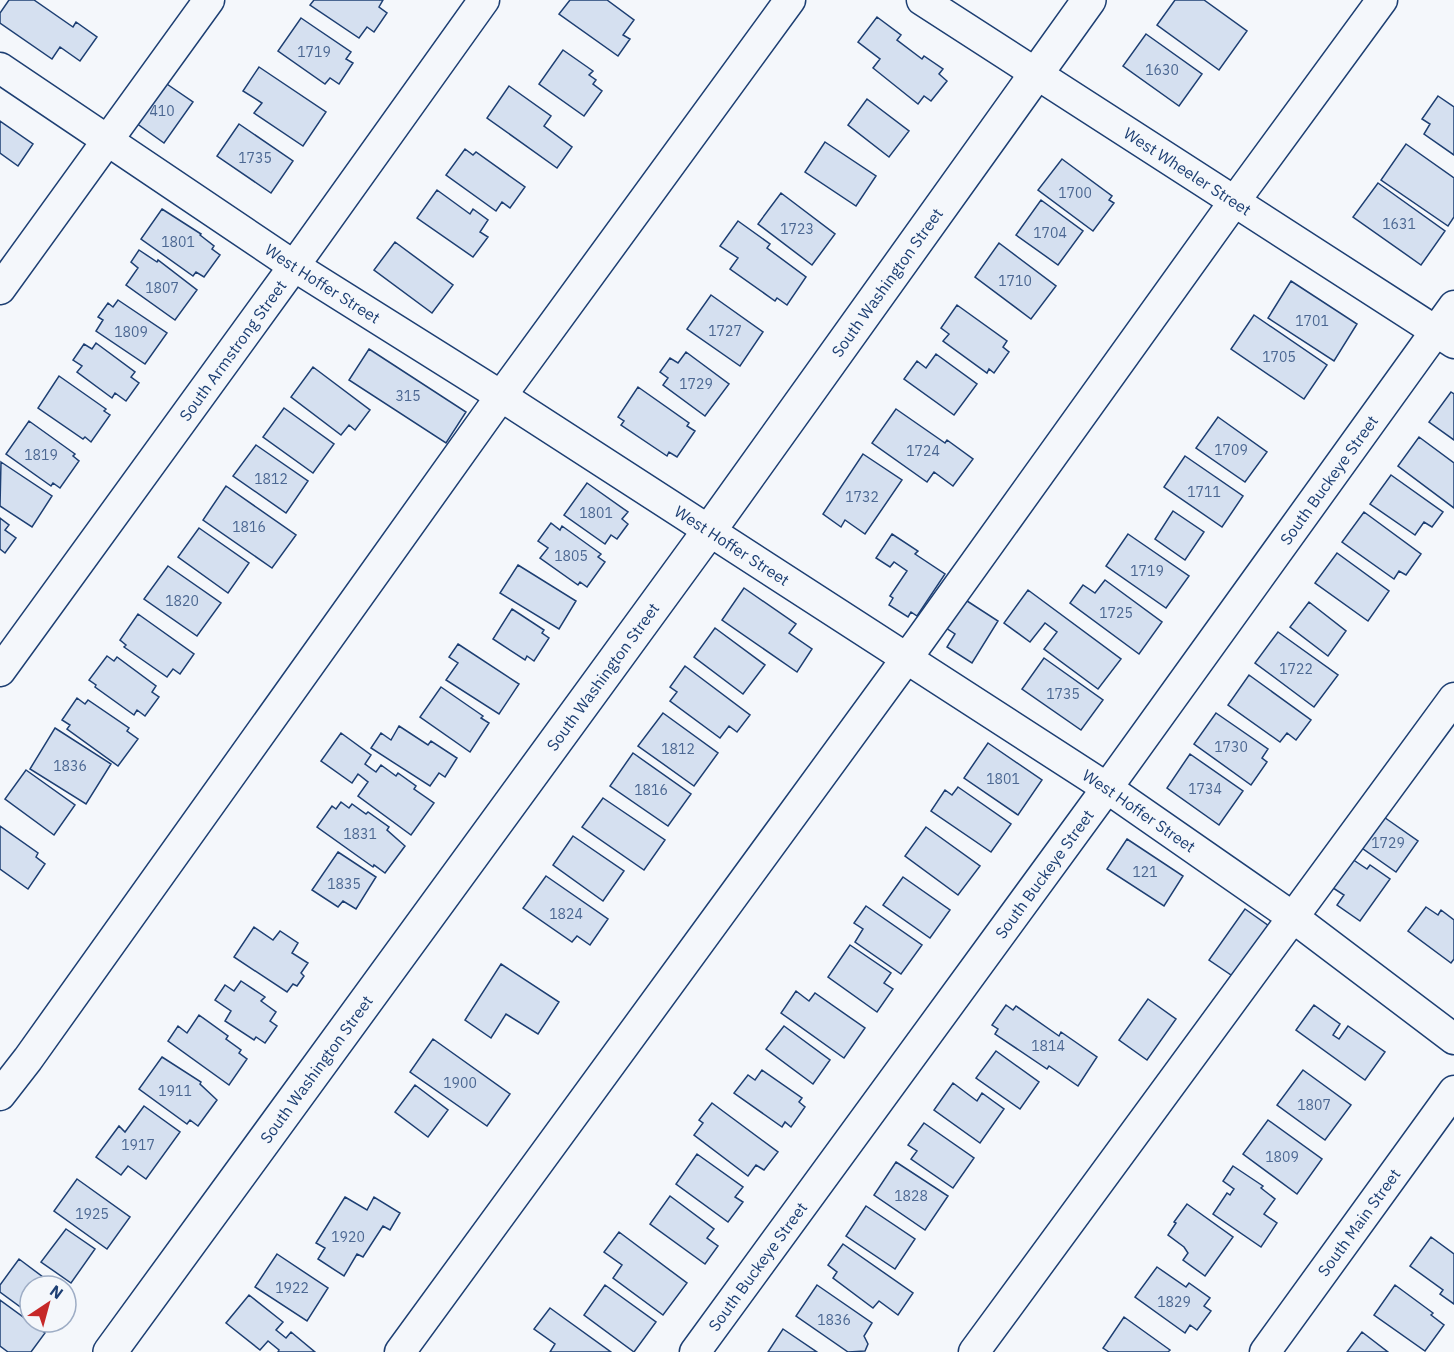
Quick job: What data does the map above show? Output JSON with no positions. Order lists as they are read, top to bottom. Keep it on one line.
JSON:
{"streets":{"main road":["South Washington Street"],"street":["West Wheeler Street","West Hoffer Street","South Armstrong Street","South Buckeye Street","South Main Street"]},"crossings":[["West Wheeler Street","South Washington Street"],["West Wheeler Street","South Buckeye Street"],["West Hoffer Street","South Washington Street"],["West Hoffer Street","South Armstrong Street"],["West Hoffer Street","South Buckeye Street"]],"house_numbers":["1719","1630","410","1735","1700","1631","1723","1704","1801","1710","1807","1701","1727","1809","1705","1729","315","1709","1724","1819","1812","1711","1732","1801","1816","1805","1719","1820","1725","1722","1735","1730","1812","1836","1801","1734","1816","1831","1729","121","1835","1824","1814","1900","1911","1807","1917","1809","1828","1925","1920","1922","1829","1836"],"north":"top right"}
